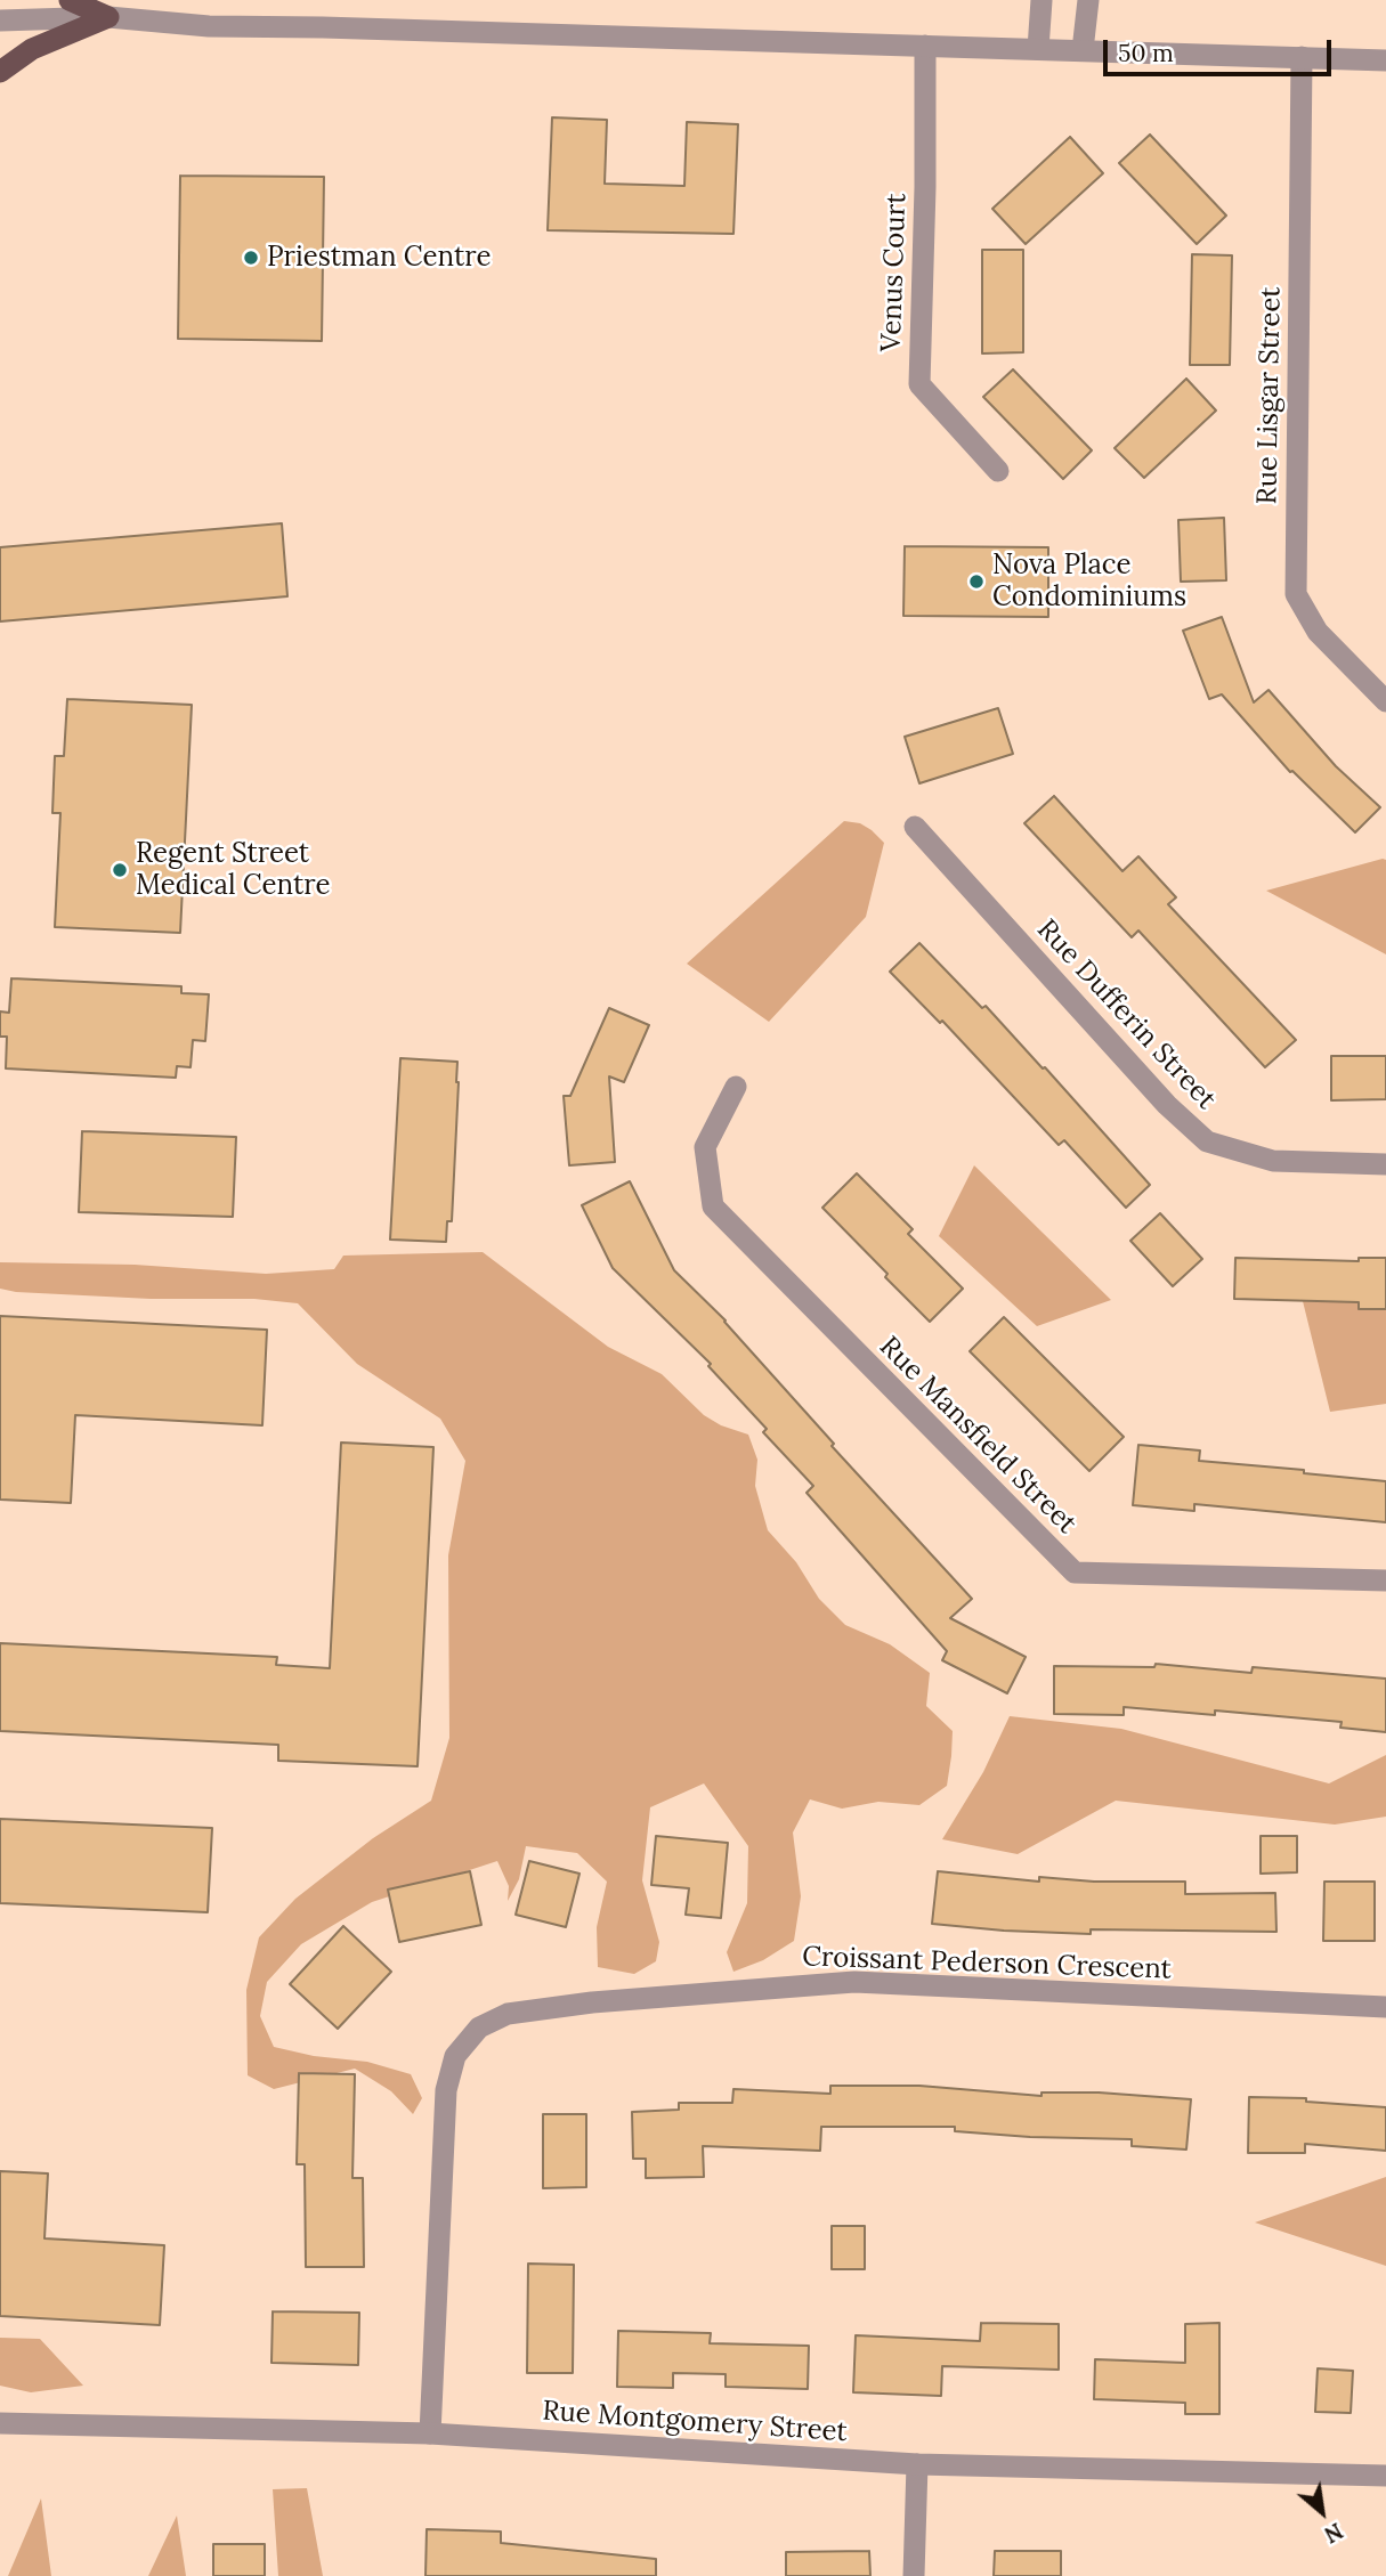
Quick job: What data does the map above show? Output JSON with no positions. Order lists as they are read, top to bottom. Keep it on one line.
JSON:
{"streets":{"street":["Venus Court","Rue Lisgar Street","Rue Dufferin Street","Rue Mansfield Street","Croissant Pederson Crescent","Rue Montgomery Street"]},"crossings":[["Croissant Pederson Crescent","Rue Montgomery Street"]],"places":["Priestman Centre","Nova Place Condominiums","Regent Street Medical Centre"],"scale_bar":"50 m","north":"bottom right"}
